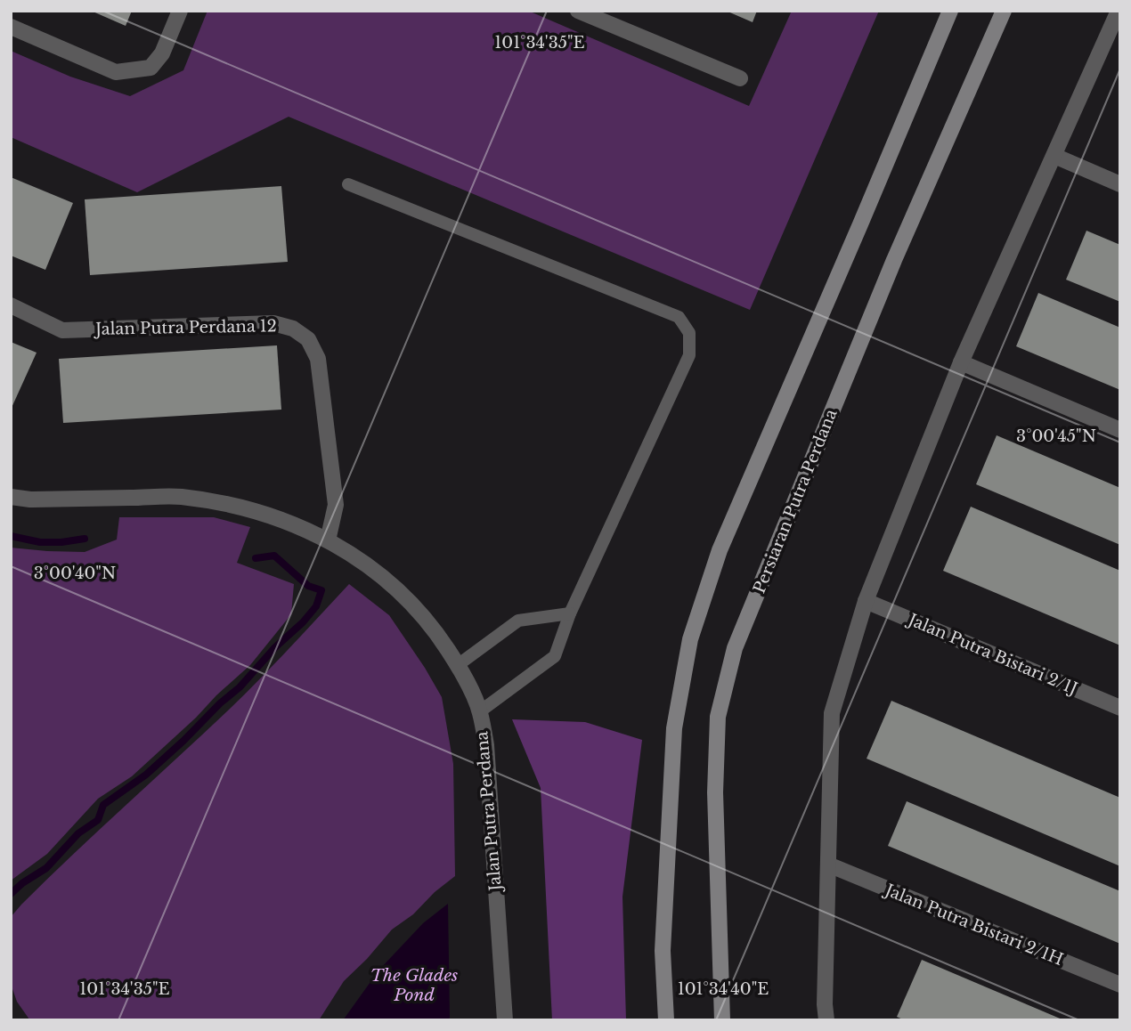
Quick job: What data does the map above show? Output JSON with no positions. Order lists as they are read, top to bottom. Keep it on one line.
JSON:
{"streets":{"main road":["Persiaran Putra Perdana"],"street":["Jalan Putra Perdana 12","Jalan Putra Bistari 2/1J","Jalan Putra Perdana","Jalan Putra Bistari 2/1H"]},"crossings":[["Jalan Putra Perdana 12","Jalan Putra Perdana"]],"water":["The Glades Pond"],"coordinates":["101°34'35\"E","3°00'45\"N","3°00'40\"N","101°34'40\"E"]}
